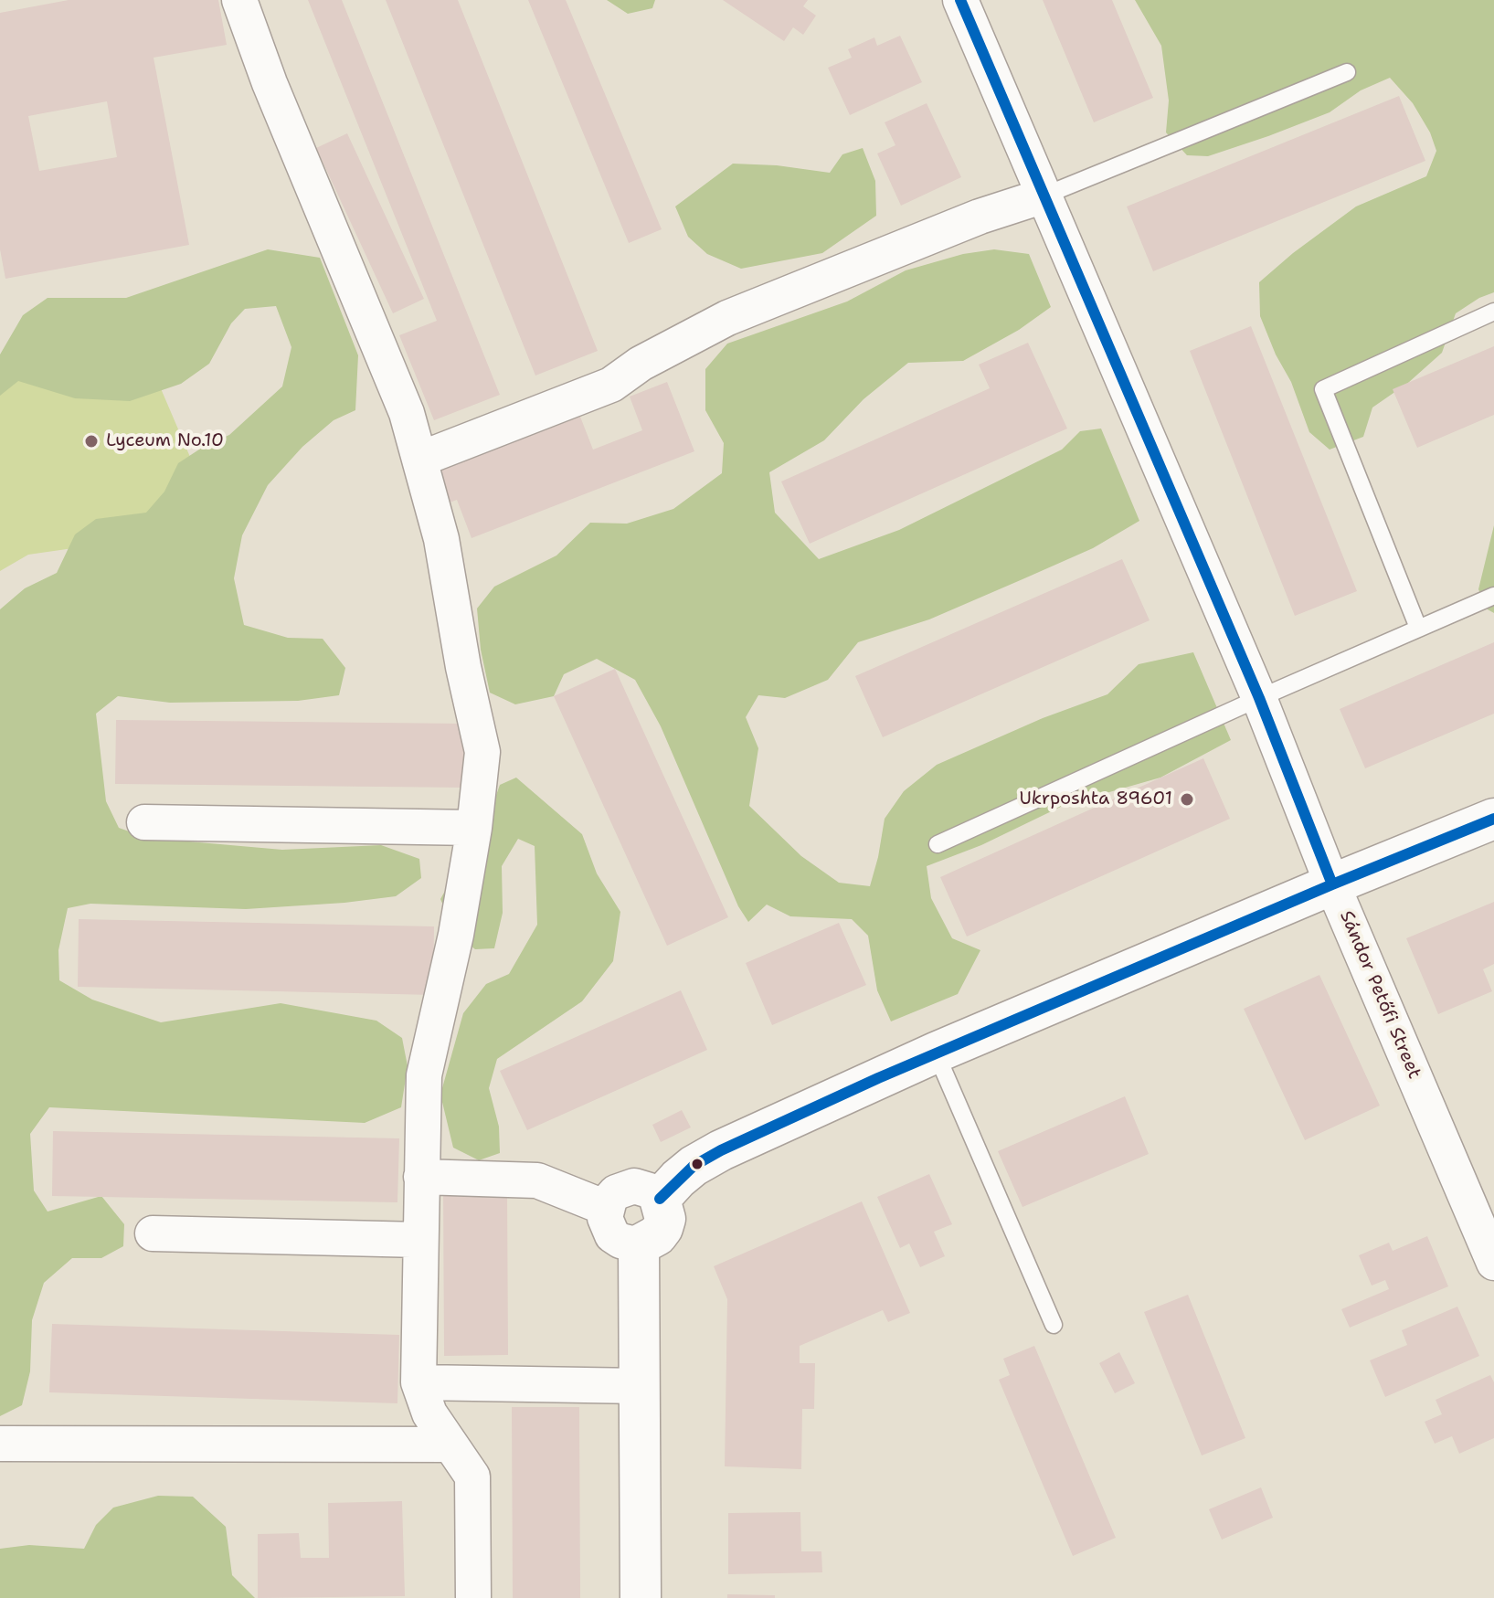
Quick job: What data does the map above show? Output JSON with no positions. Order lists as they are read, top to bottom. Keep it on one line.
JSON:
{"streets":{"street":["Sándor Petőfi Street"]},"places":["Lyceum No.10","Ukrposhta 89601"]}
